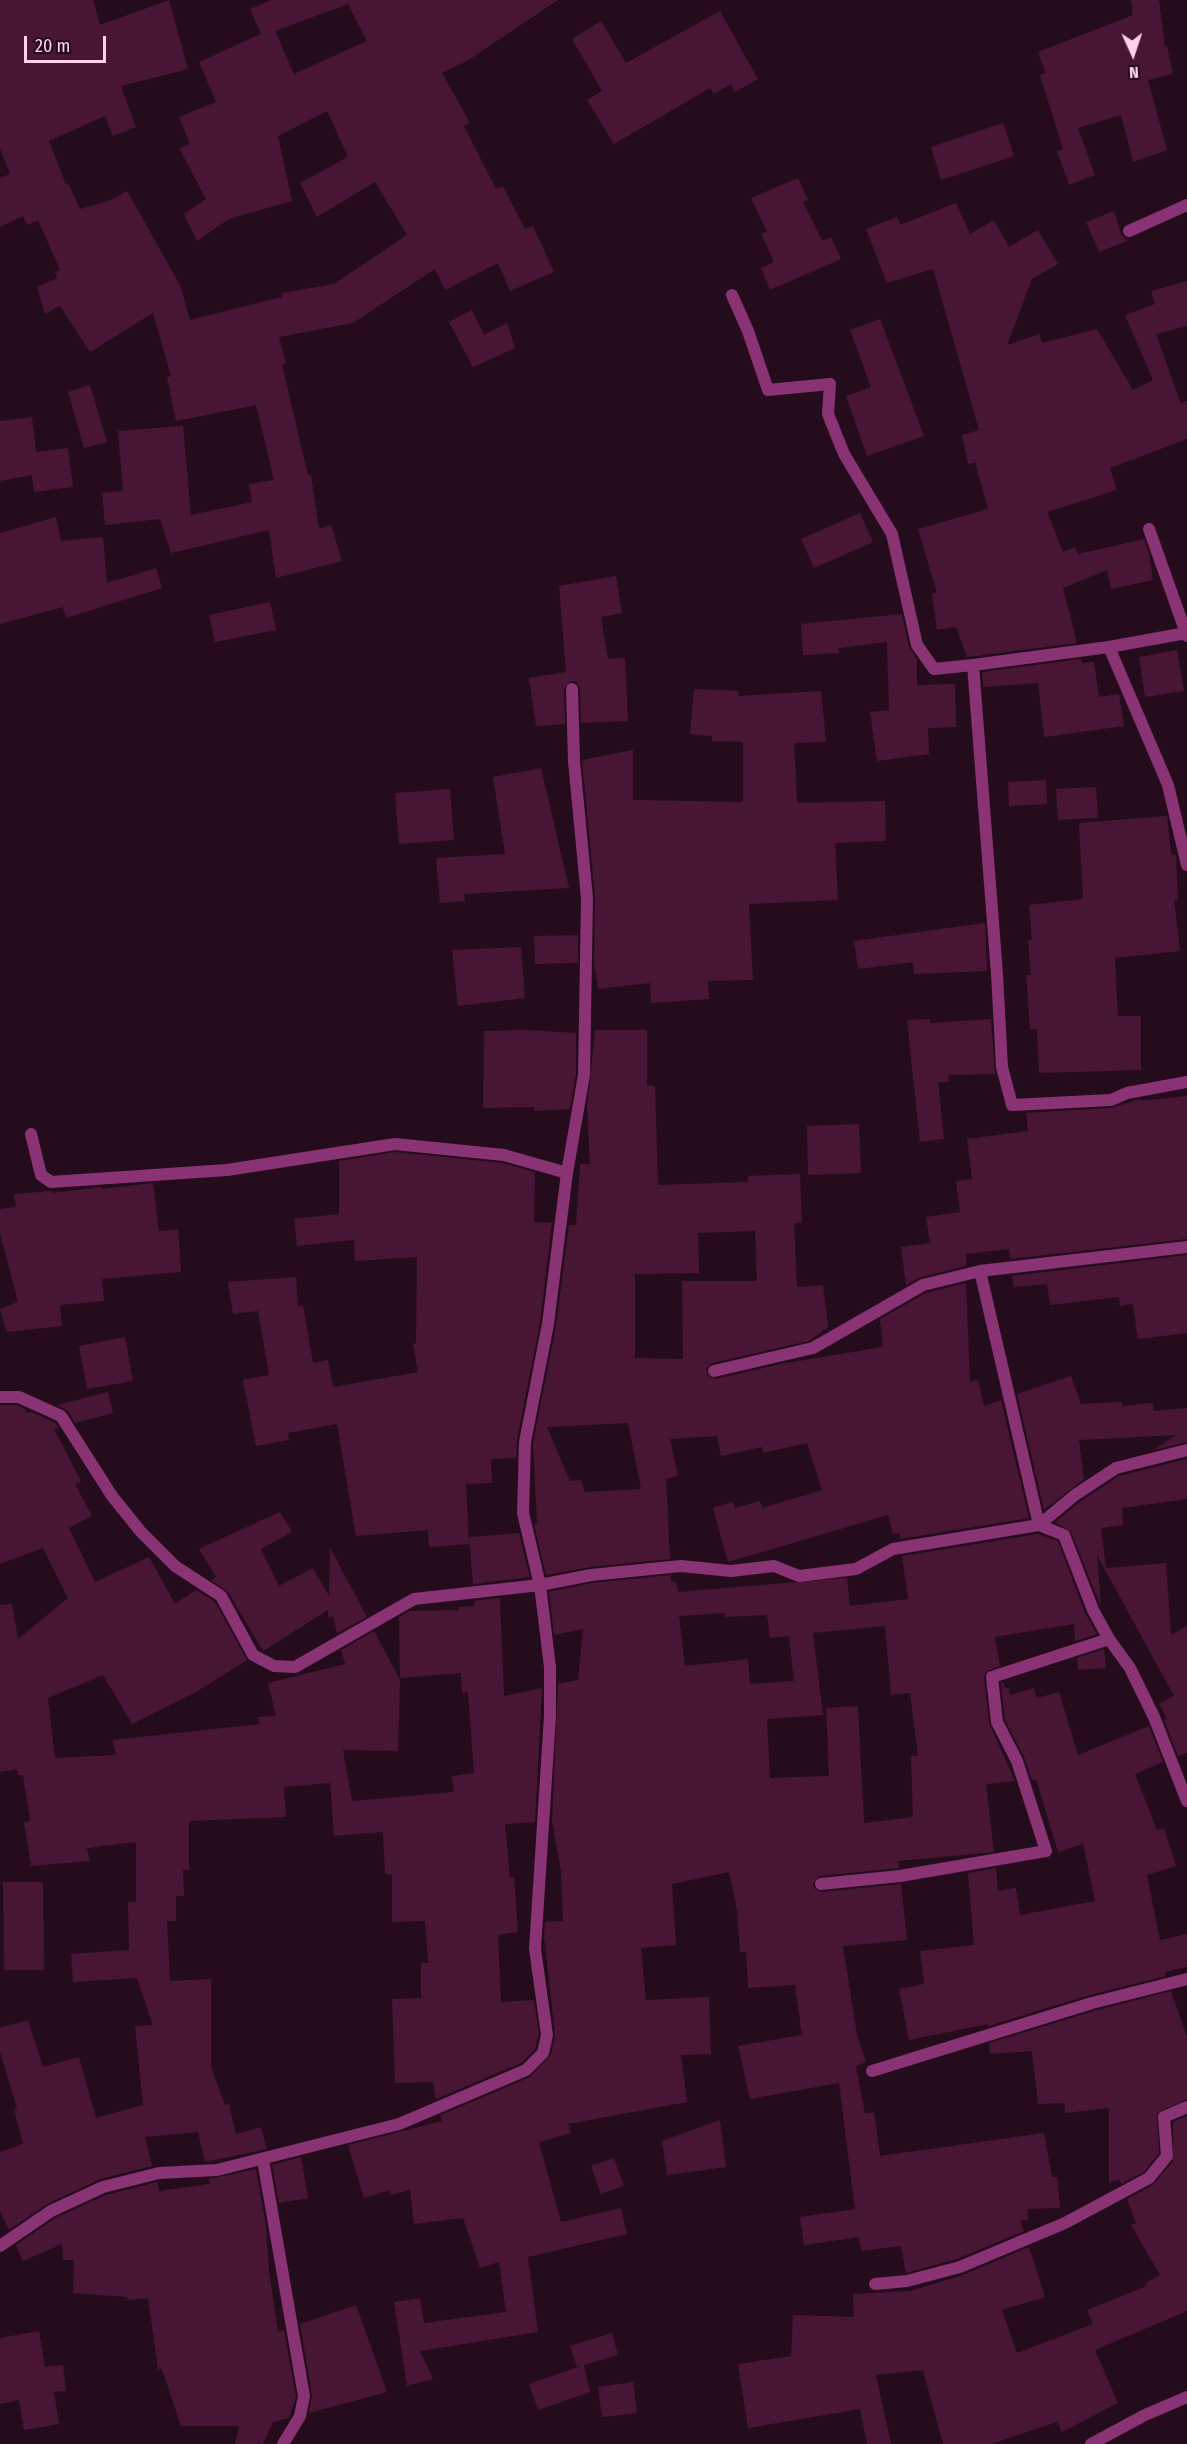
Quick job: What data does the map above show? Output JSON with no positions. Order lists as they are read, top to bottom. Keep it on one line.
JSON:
{"scale_bar":"20 m","north":"bottom"}
